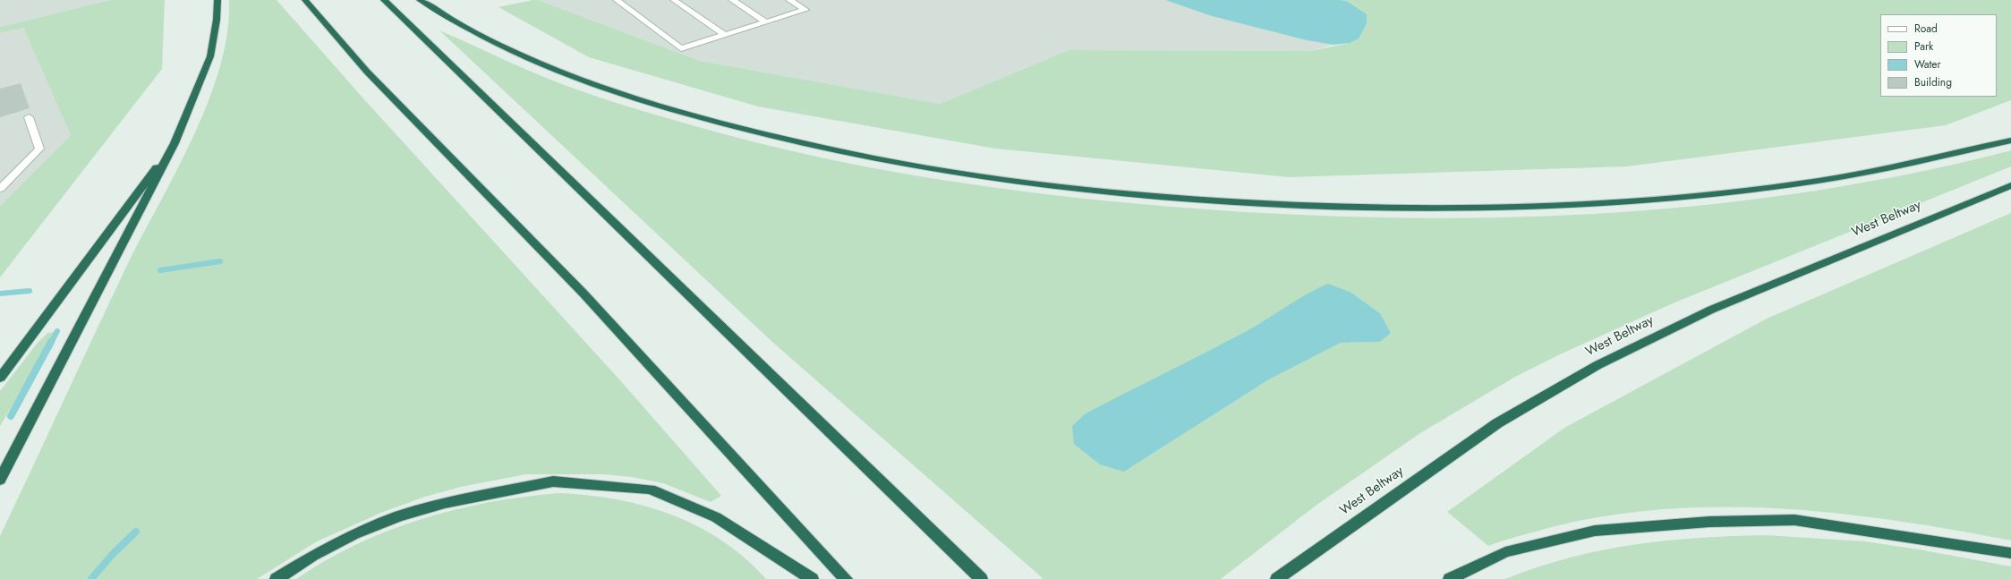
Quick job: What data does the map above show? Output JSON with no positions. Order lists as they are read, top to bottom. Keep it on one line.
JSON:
{"streets":{"highway":["West Beltway"]},"legend":["Road","Park","Water","Building"]}
